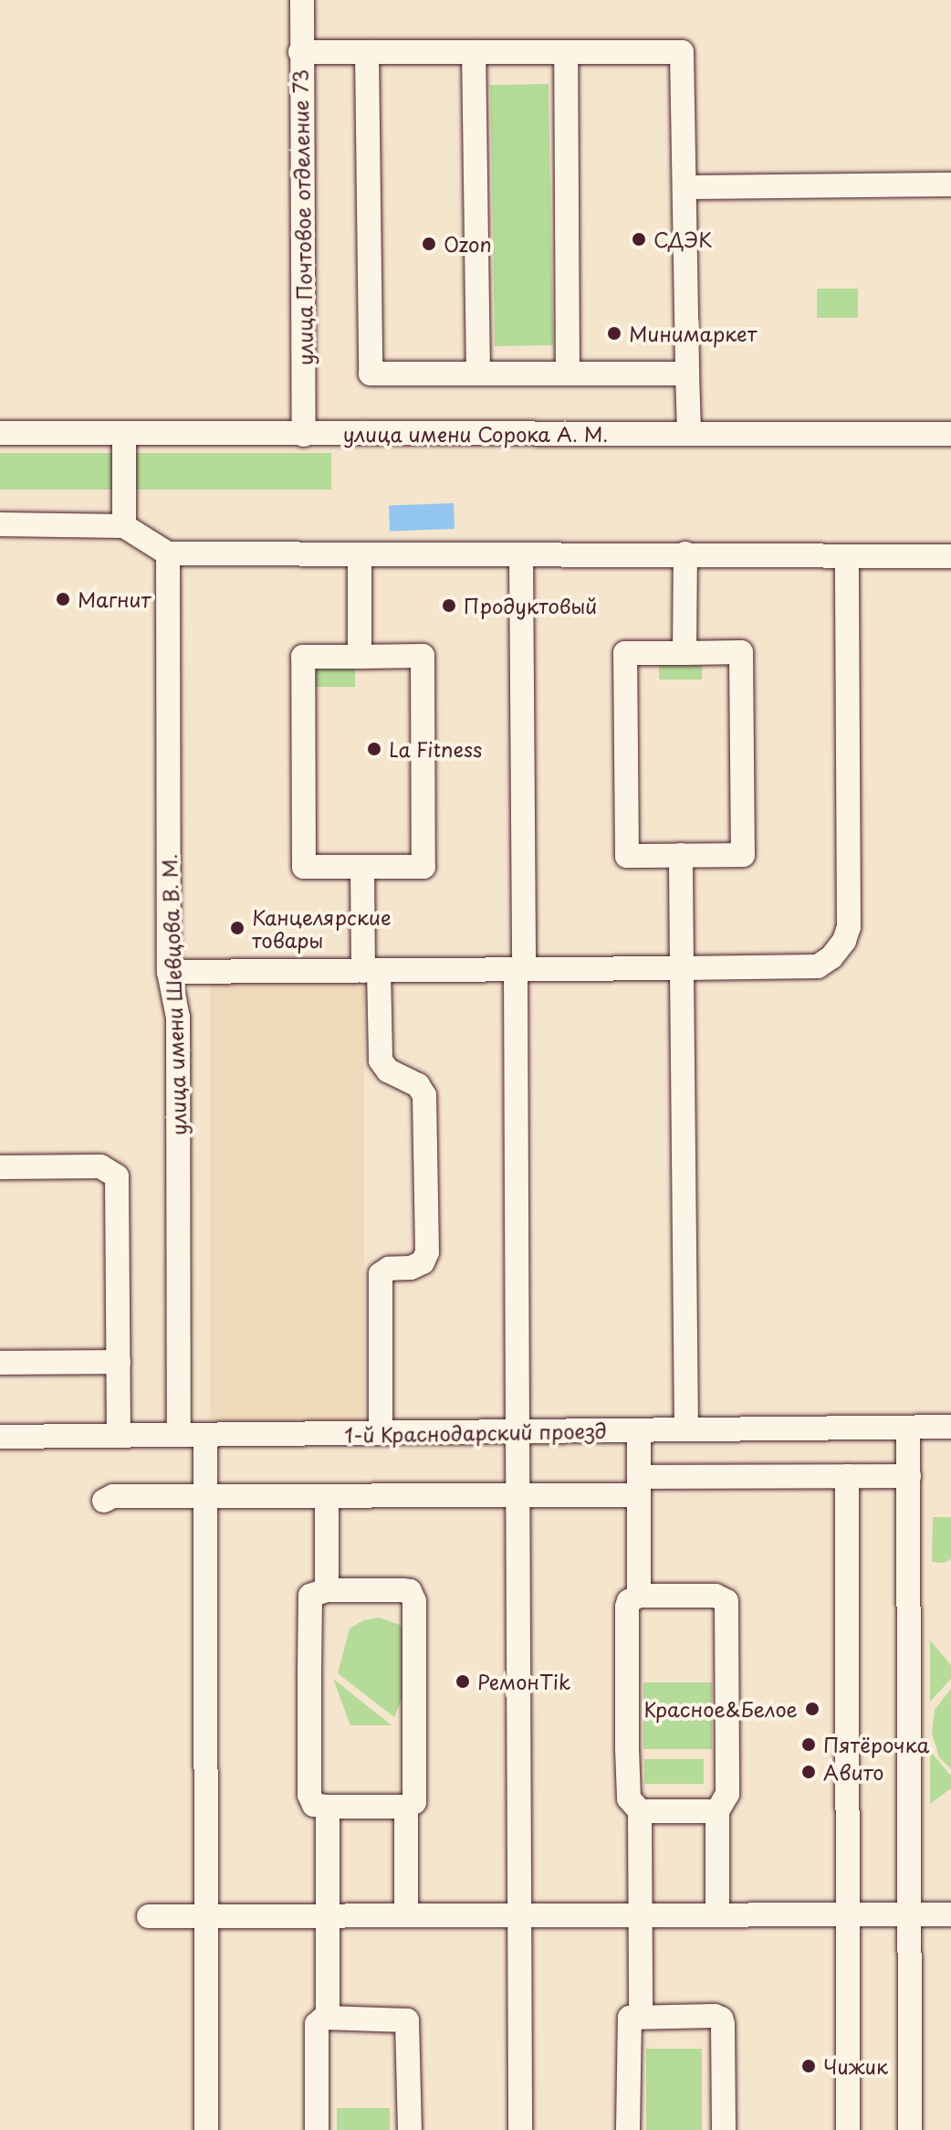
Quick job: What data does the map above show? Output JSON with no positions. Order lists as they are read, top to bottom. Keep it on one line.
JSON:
{"streets":{"street":["улица Почтовое отделение 73","улица имени Сорока А. М.","улица имени Шевцова В. М.","1-й Краснодарский проезд"]},"crossings":[["улица Почтовое отделение 73","улица имени Сорока А. М."],["улица имени Шевцова В. М.","1-й Краснодарский проезд"]],"places":["СДЭК","Ozon","Минимаркет","Магнит","Продуктовый","La Fitness","Канцелярские товары","РемонTik","Красное&Белое","Пятёрочка","Авито","Чижик"]}
